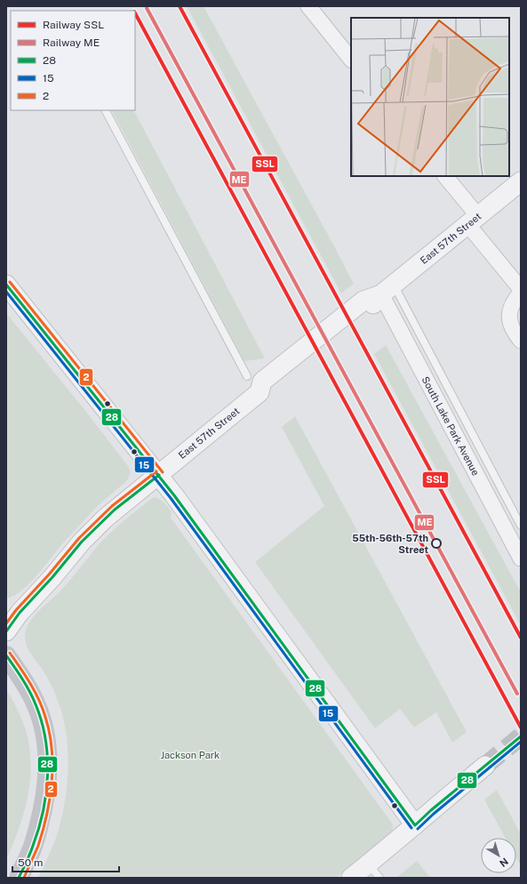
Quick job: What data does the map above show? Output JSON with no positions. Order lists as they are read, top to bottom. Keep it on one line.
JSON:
{"streets":{"street":["East 57th Street","South Lake Park Avenue"]},"crossings":[["East 57th Street","South Lake Park Avenue"]],"parks":["Jackson Park"],"places":["55th-56th-57th Street"],"lines":["rail line SSL","rail line ME","transit line 2","transit line 28","transit line 15"],"legend":["Railway SSL","Railway ME","28","15","2"],"scale_bar":"50 m","north":"bottom right"}
